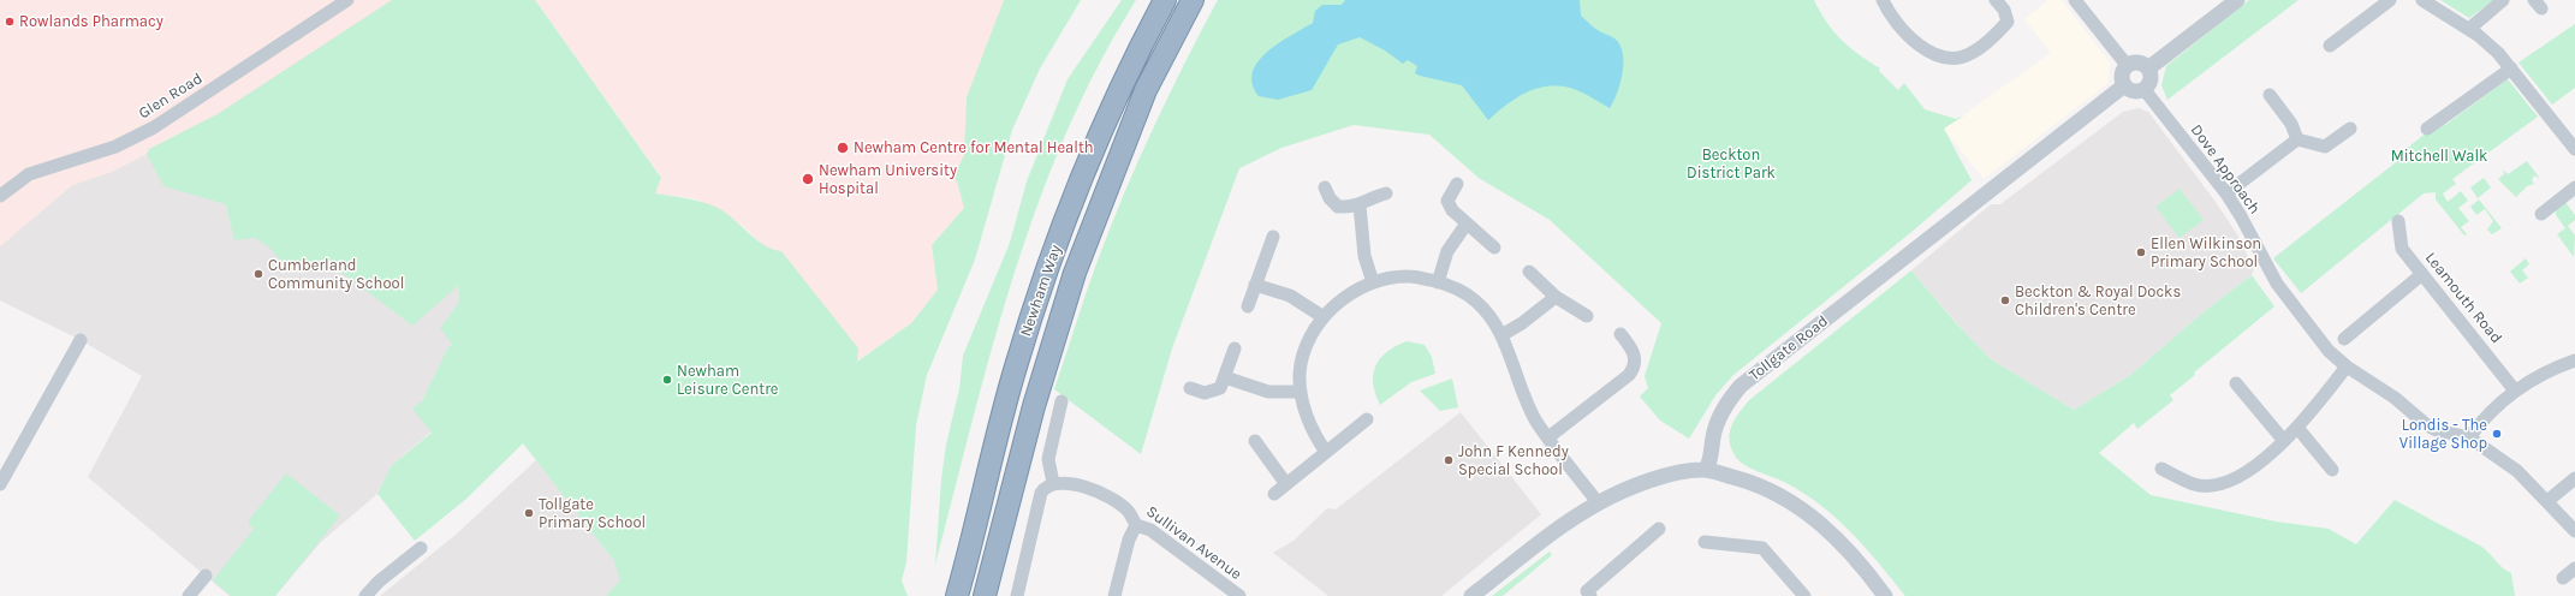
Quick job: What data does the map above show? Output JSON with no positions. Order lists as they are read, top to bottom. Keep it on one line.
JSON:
{"streets":{"highway":["Newham Way"],"street":["Glen Road","Dove Approach","Leamouth Road","Tollgate Road","Sullivan Avenue"]},"crossings":[["Dove Approach","Tollgate Road"]],"parks":["Beckton District Park","Mitchell Walk"],"places":["Rowlands Pharmacy","Newham Centre for Mental Health","Newham University Hospital","Ellen Wilkinson Primary School","Cumberland Community School","Beckton & Royal Docks Children's Centre","Newham Leisure Centre","Londis - The Village Shop","John F Kennedy Special School","Tollgate Primary School"]}
